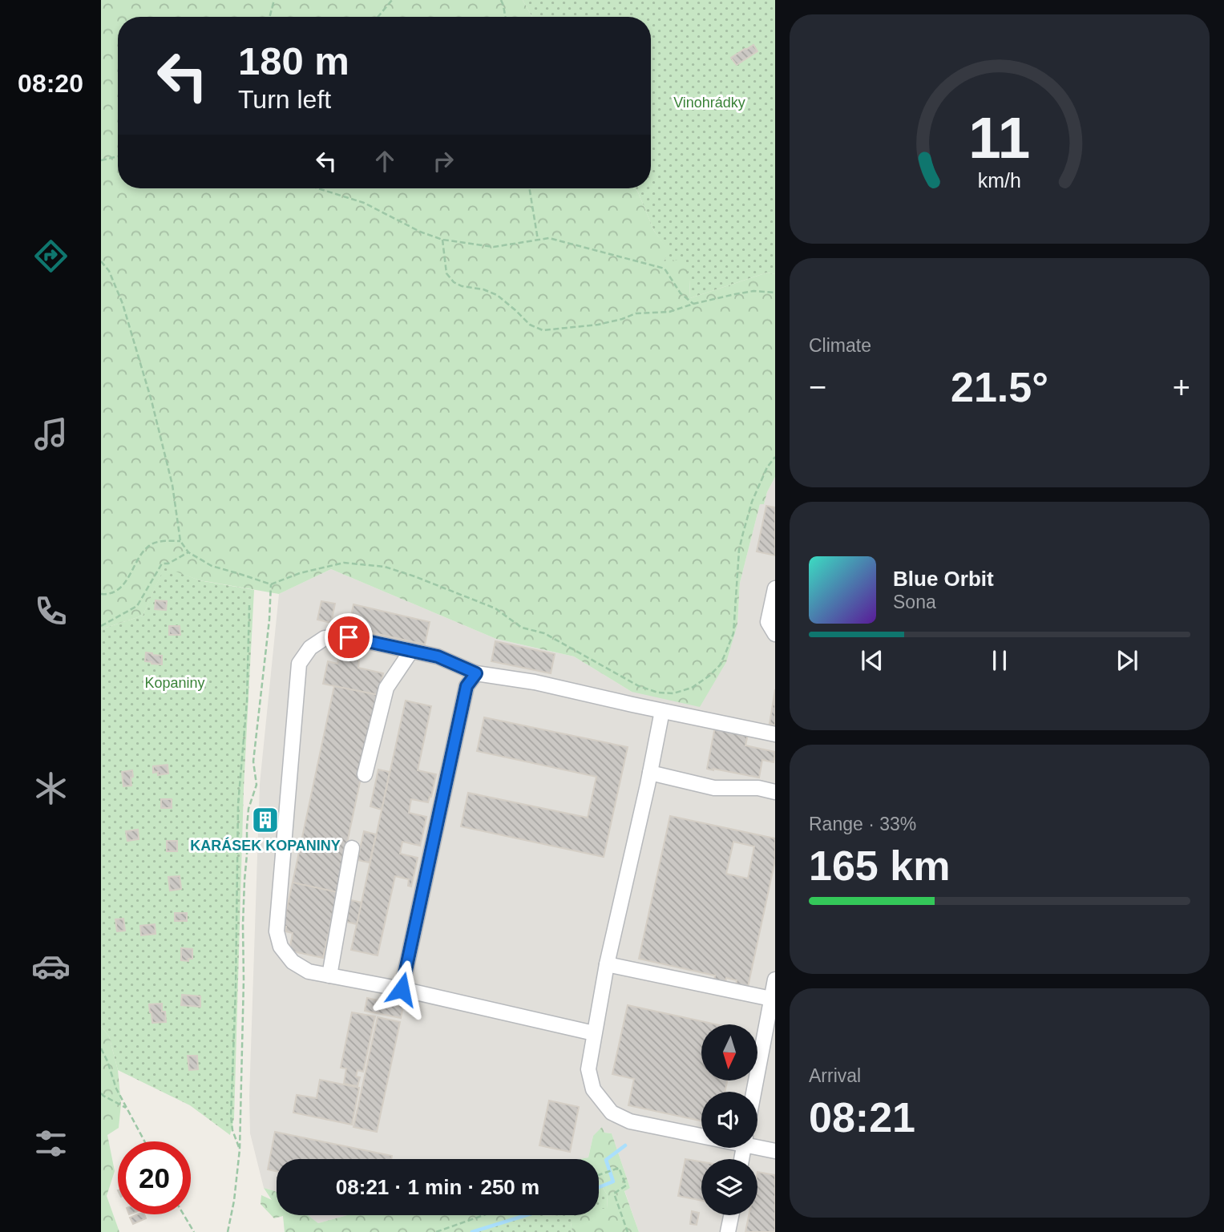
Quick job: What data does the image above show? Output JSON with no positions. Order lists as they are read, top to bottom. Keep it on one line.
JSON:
{"parks":["Vinohrádky","Kopaniny"],"places":{"building":["KARÁSEK KOPANINY"]},"north":"bottom","page":{"tabs":"08:20","turn":["180 m","Turn left"],"tile":["Climate",["Range · 33%","165 km"],["Arrival","08:21"]],"heat":["−","21.5°","+"],"song":["Blue Orbit","Sona"],"limit":"20","trip":"08:21 · 1 min · 250 m","gauge":["11","km/h"]}}
